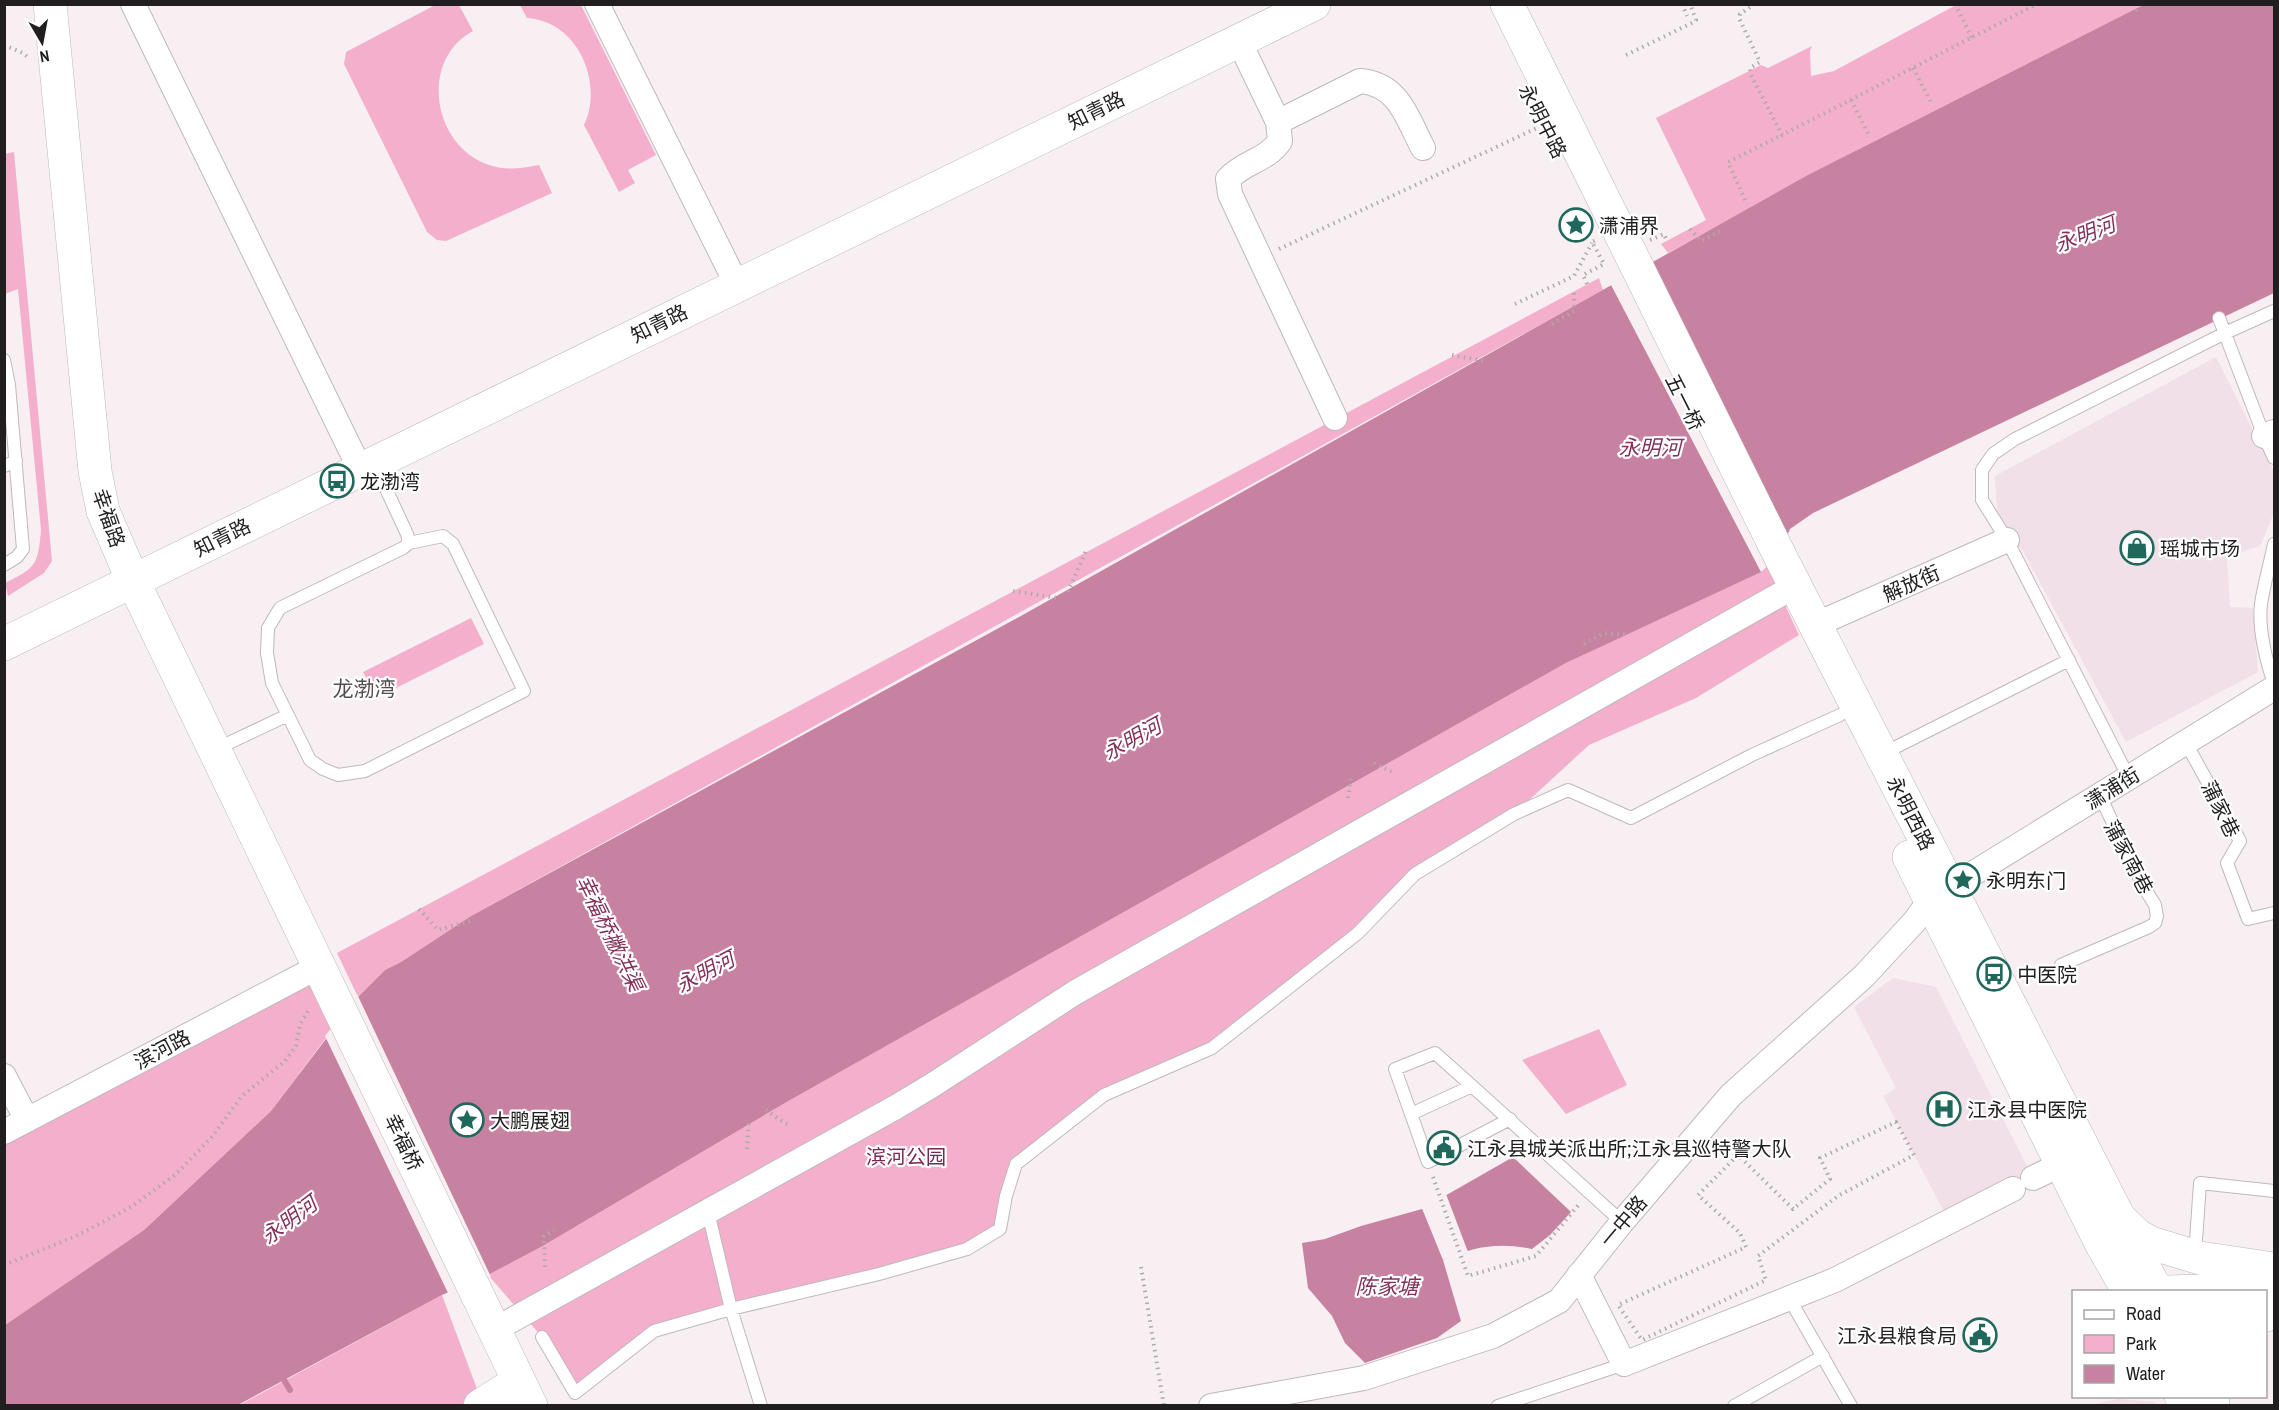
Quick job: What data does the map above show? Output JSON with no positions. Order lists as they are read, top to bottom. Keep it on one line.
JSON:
{"streets":{"main road":["知青路","永明中路","五一桥","幸福路","永明西路","幸福桥"],"street":["解放街","潇浦街","滨河路","一中路"],"lane":["蒲家巷","蒲家南巷"]},"crossings":[["知青路","幸福路"],["永明中路","五一桥"],["五一桥","永明西路"],["幸福路","滨河路"],["幸福路","幸福桥"],["解放街","永明西路"],["潇浦街","蒲家巷"],["潇浦街","永明西路"],["潇浦街","蒲家南巷"],["潇浦街","一中路"],["永明西路","一中路"],["滨河路","幸福桥"]],"districts":["龙渤湾"],"water":["永明河","幸福桥撇洪渠","陈家塘"],"parks":["滨河公园"],"places":{"place":["潇浦界","永明东门","大鹏展翅"],"bus stop":["龙渤湾","中医院"],"shop":["瑶城市场"],"hospital":["江永县中医院"],"public building":["江永县城关派出所;江永县巡特警大队","江永县粮食局"]},"legend":["Road","Park","Water"],"north":"bottom"}
